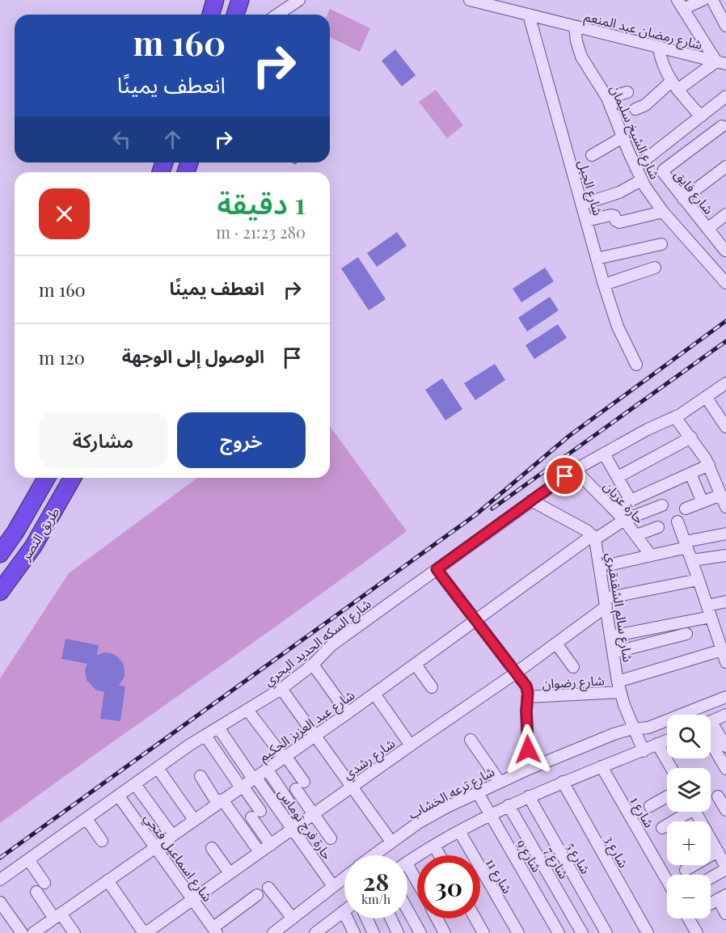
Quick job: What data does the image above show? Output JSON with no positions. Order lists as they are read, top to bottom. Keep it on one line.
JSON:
{"streets":{"highway":["طريق النصر"],"street":["شارع رمضان عبد المنعم","شارع الشيخ سليمان","شارع الجبل","شارع فايق","حارة عريان","شارع سالم الشقنقيري","شارع السكه الحديد البحري","شارع رضوان","شارع عبد العزيز الحكيم","شارع رشدي","شارع ترعه الخشاب","شارع 1","حارة فرج توماس","شارع 3","شارع 9","شارع اسماعيل فتحي","شارع 5","شارع 7","شارع 11"]},"crossings":[["شارع رمضان عبد المنعم","شارع الشيخ سليمان"],["شارع رمضان عبد المنعم","شارع الجبل"],["حارة عريان","شارع السكه الحديد البحري"],["حارة عريان","شارع عبد العزيز الحكيم"],["شارع سالم الشقنقيري","شارع رضوان"],["شارع سالم الشقنقيري","شارع عبد العزيز الحكيم"],["شارع سالم الشقنقيري","شارع رشدي"],["شارع سالم الشقنقيري","شارع ترعه الخشاب"],["شارع السكه الحديد البحري","حارة فرج توماس"],["شارع السكه الحديد البحري","شارع اسماعيل فتحي"],["شارع عبد العزيز الحكيم","حارة فرج توماس"],["شارع عبد العزيز الحكيم","شارع اسماعيل فتحي"],["شارع رشدي","حارة فرج توماس"],["شارع رشدي","شارع اسماعيل فتحي"],["شارع ترعه الخشاب","شارع 9"]],"page":{"turn":["160 m","انعطف يمينًا"],"heading":["1 دقيقة","280 m · 21:23"],"list":[{"name":"انعطف يمينًا","value":"160 m"},{"name":"الوصول إلى الوجهة","value":"120 m"}],"buttons":["خروج","مشاركة"],"map_buttons":["+","−"],"speed":"28 km/h","limit":"30"}}
